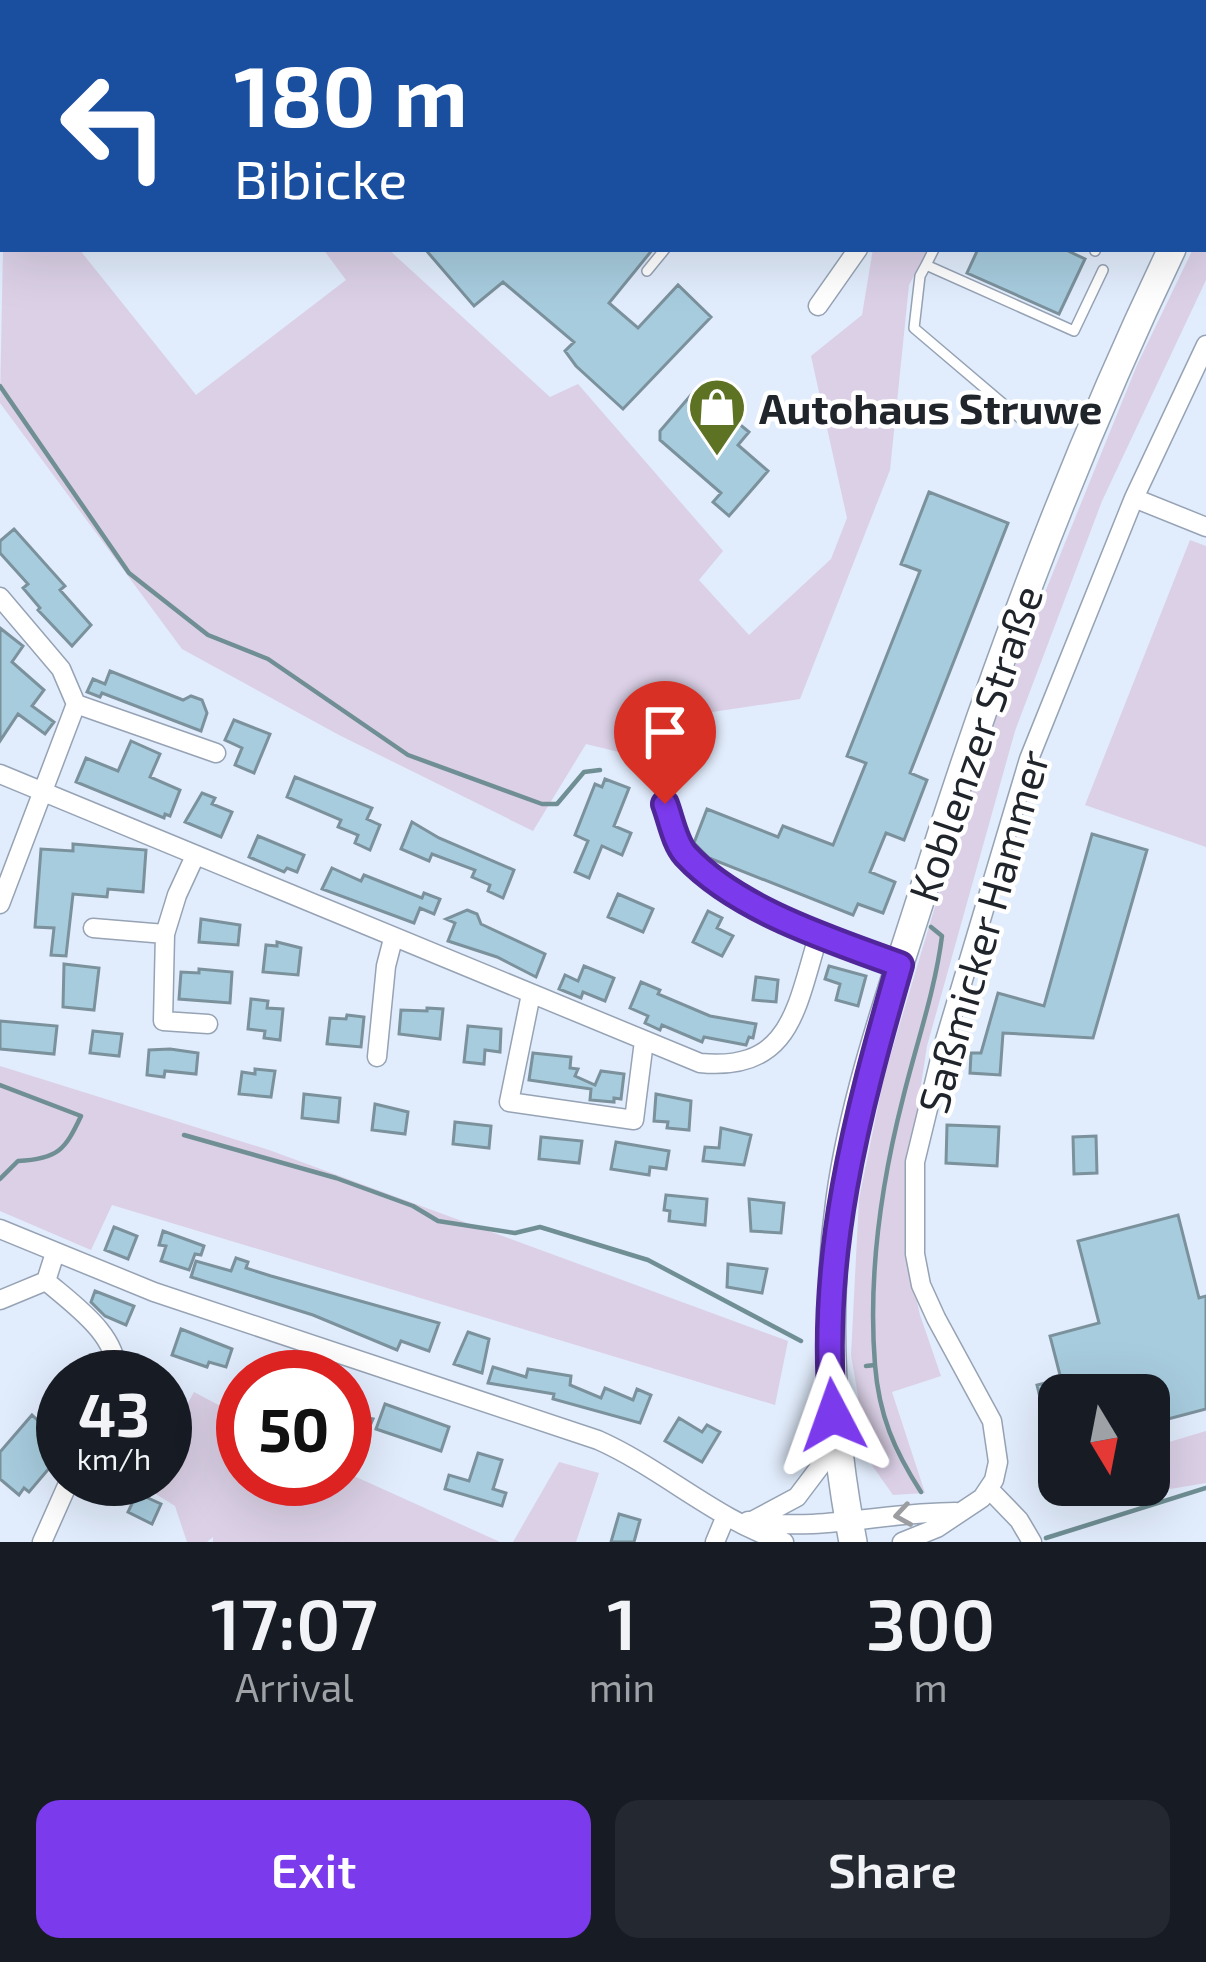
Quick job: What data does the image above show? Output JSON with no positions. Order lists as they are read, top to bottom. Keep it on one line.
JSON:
{"streets":{"main road":["Koblenzer Straße"],"street":["Saßmicker Hammer"]},"places":{"shop":["Autohaus Struwe"]},"north":"bottom","page":{"turn":["180 m","Bibicke"],"speed":"43 km/h","limit":"50","eta":["17:07","Arrival","1","min","300","m"],"buttons":["Exit","Share"]}}
